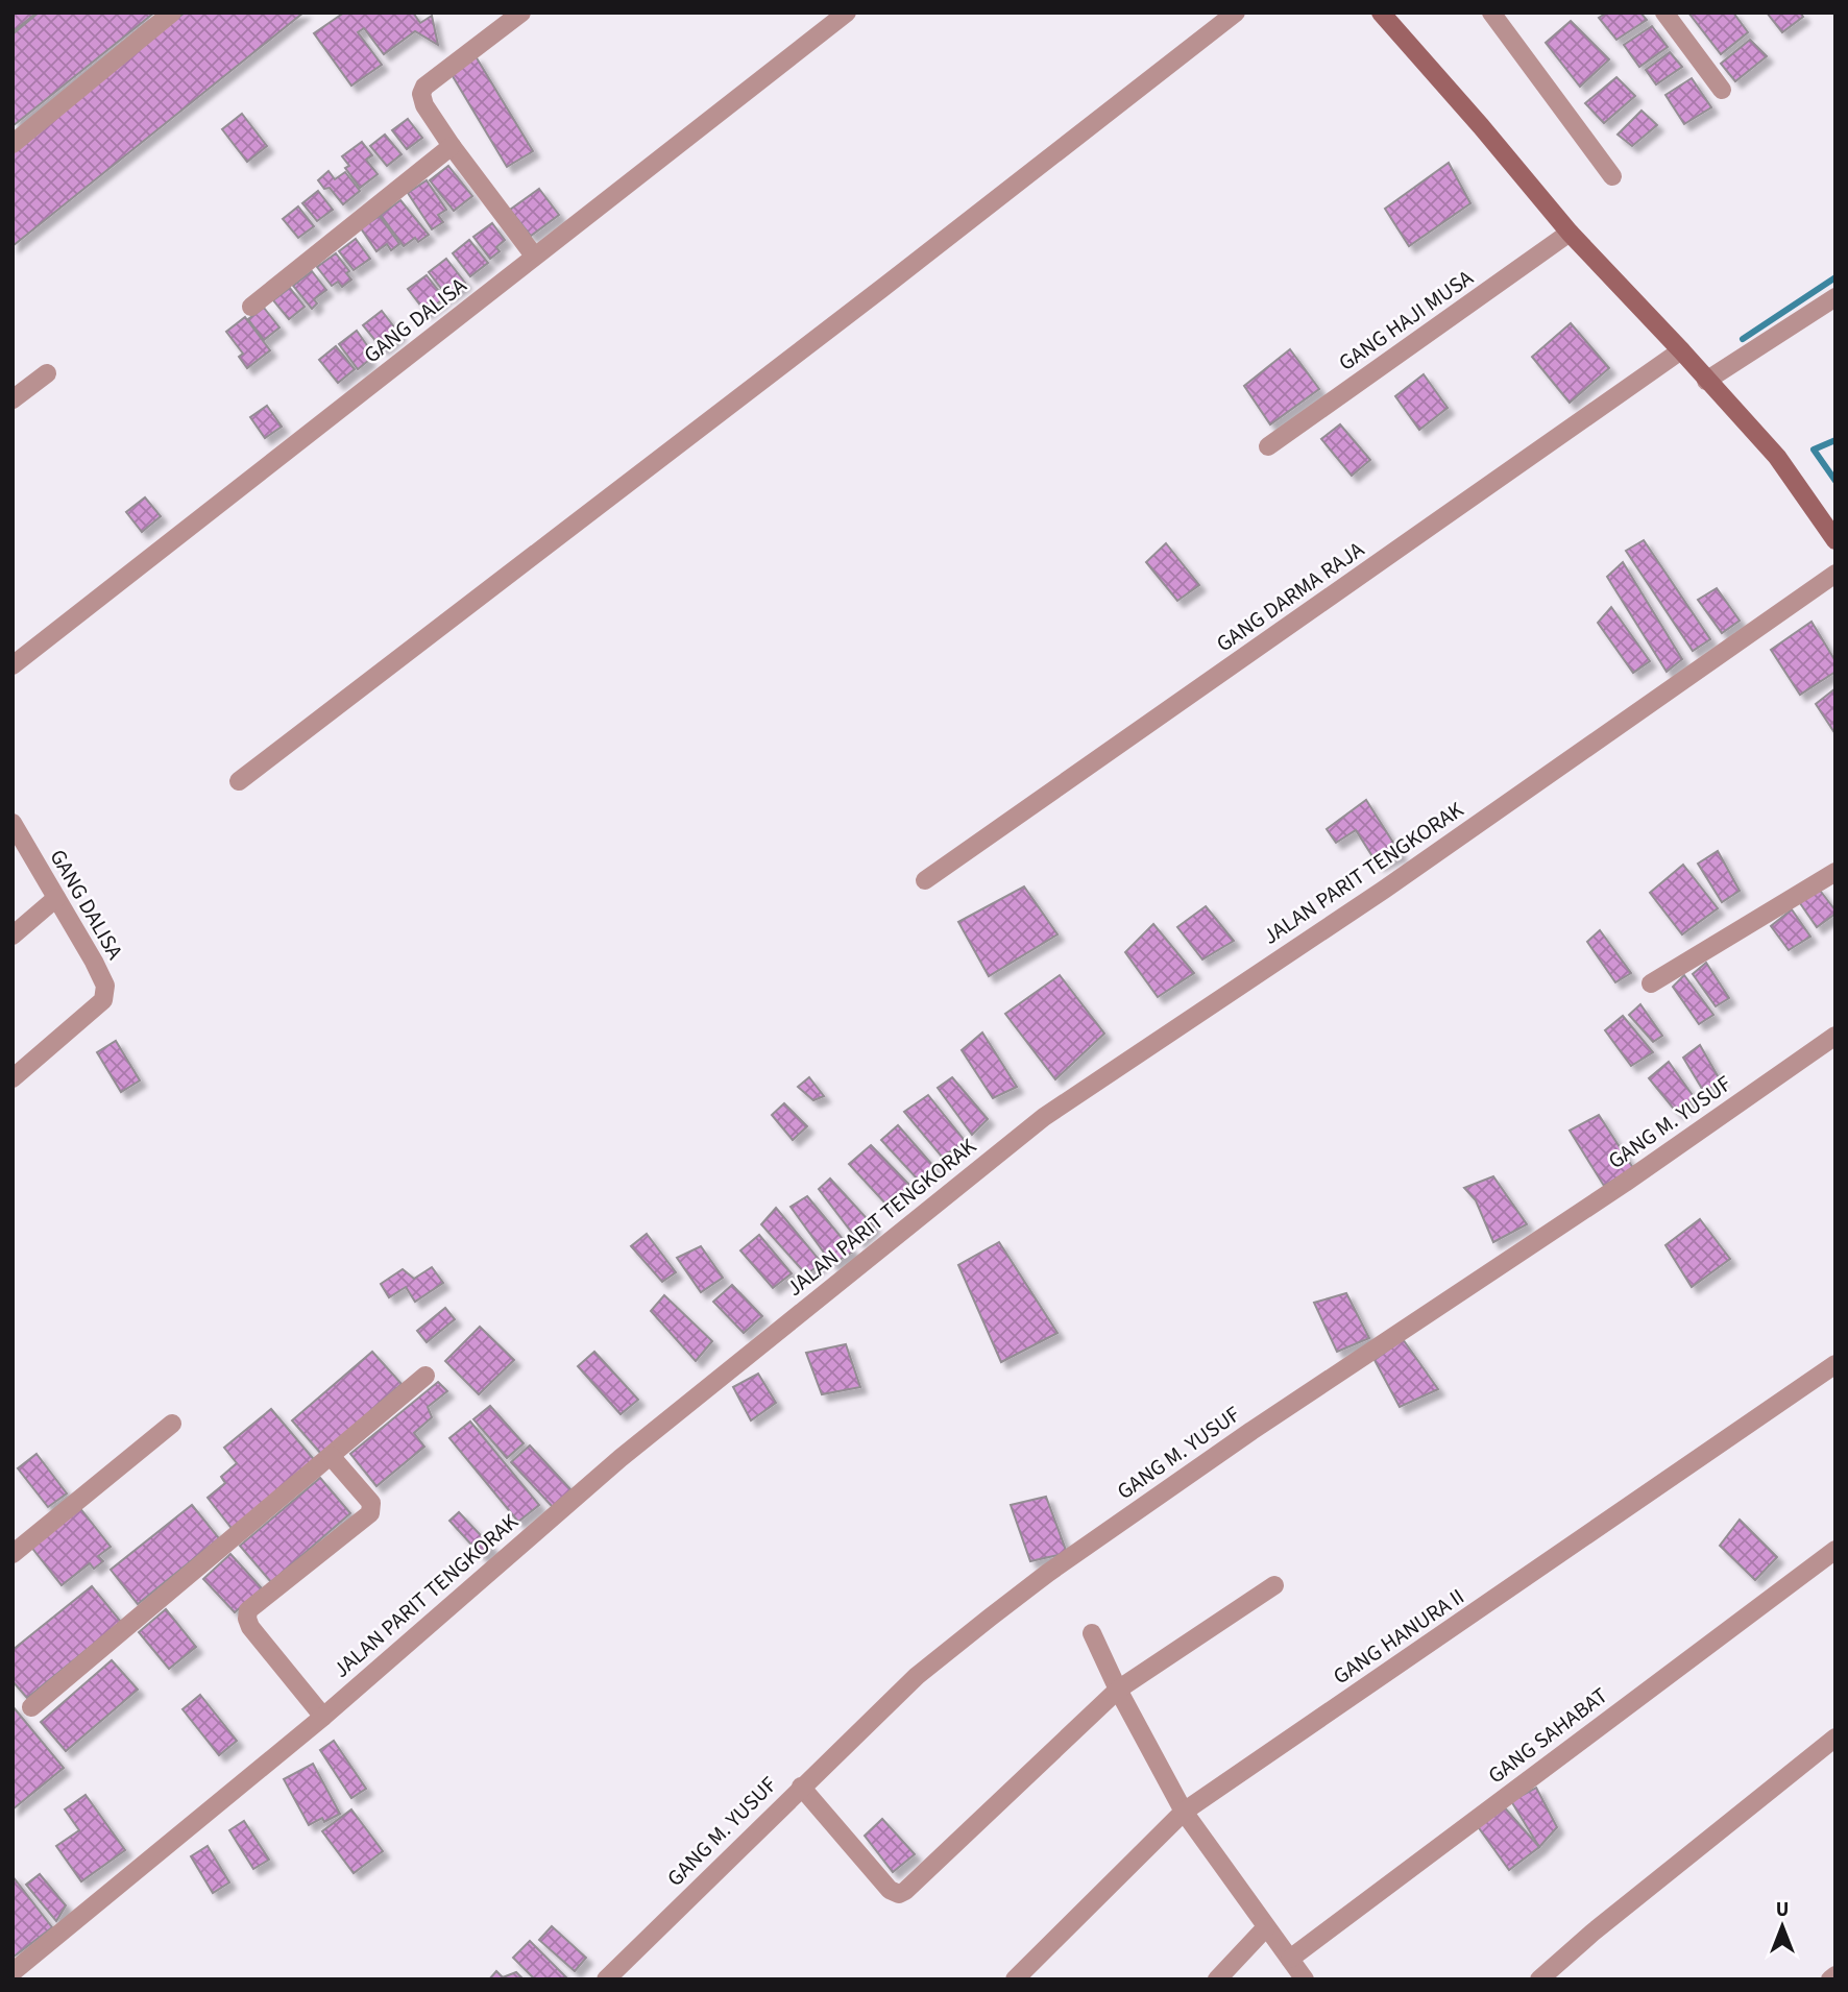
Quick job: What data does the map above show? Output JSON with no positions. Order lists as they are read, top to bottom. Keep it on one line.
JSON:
{"streets":{"street":["GANG DALISA","GANG HAJI MUSA","GANG DARMA RAJA","JALAN PARIT TENGKORAK","GANG M. YUSUF","GANG HANURA II","GANG SAHABAT"]},"north":"top"}
